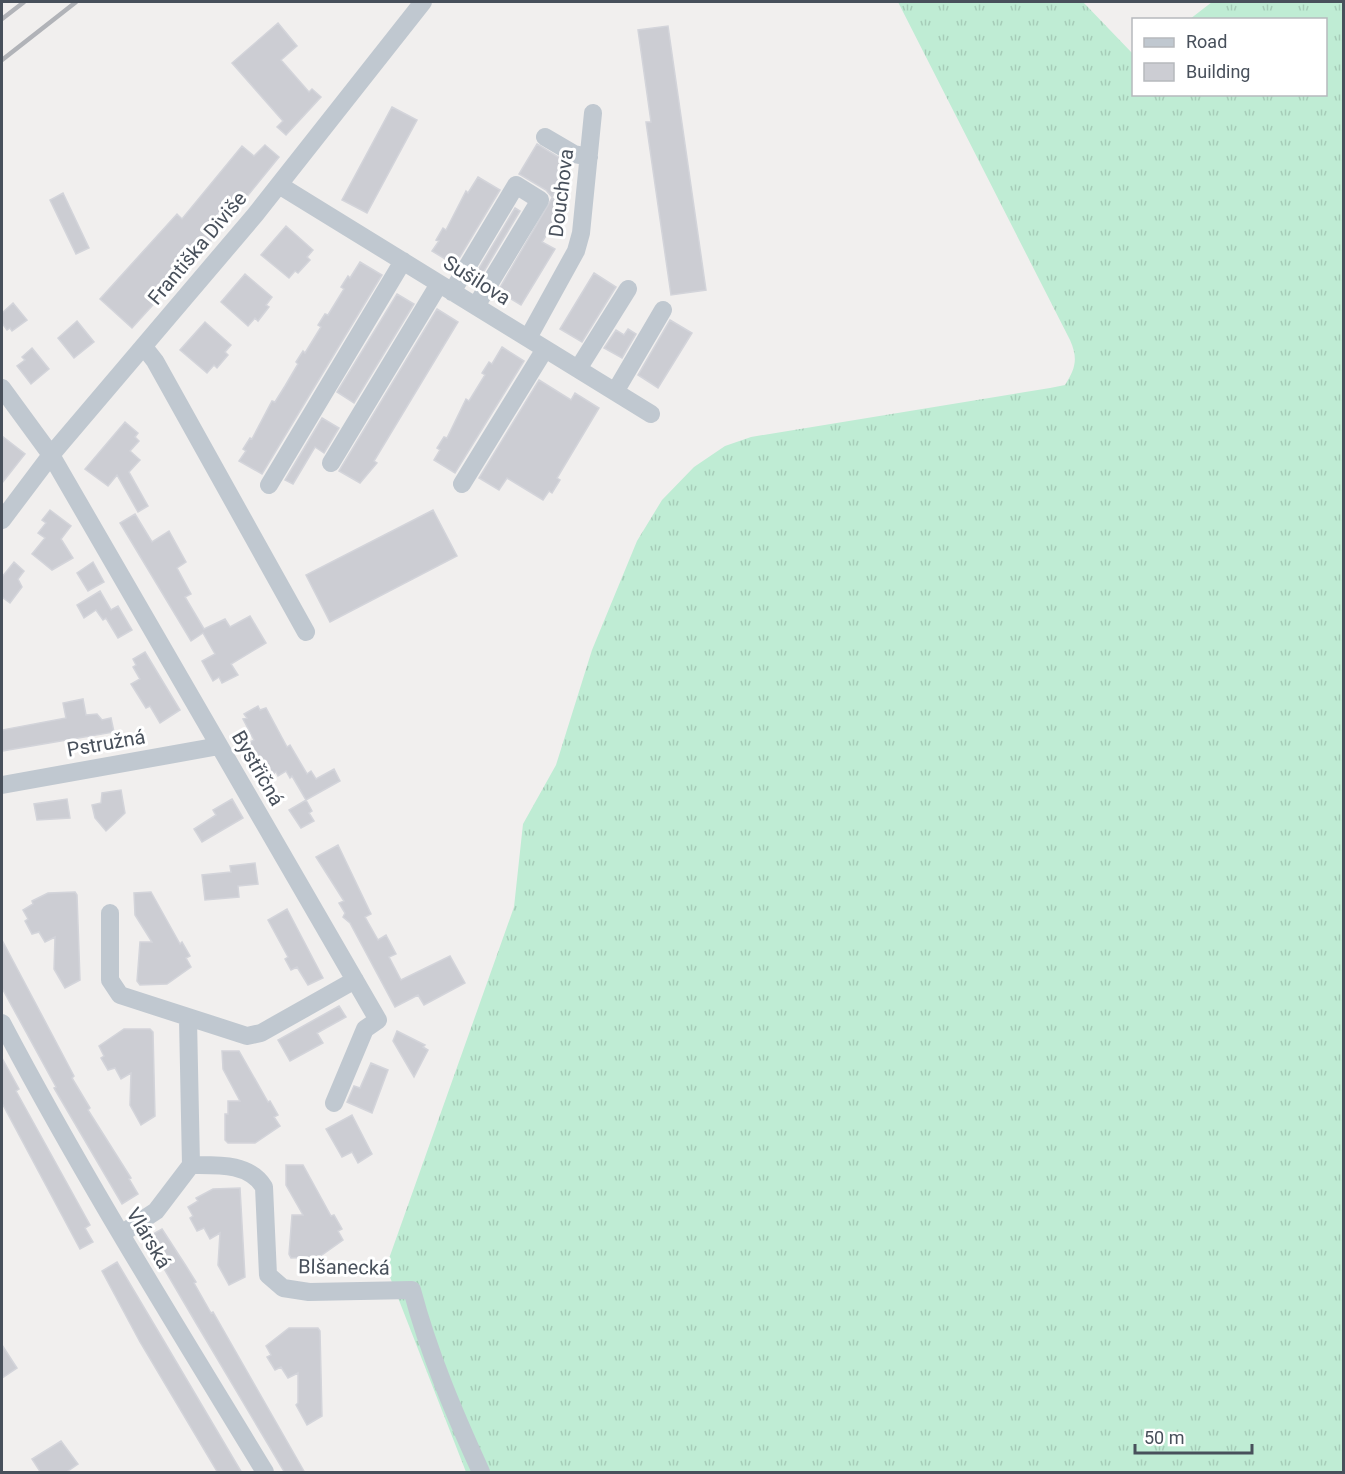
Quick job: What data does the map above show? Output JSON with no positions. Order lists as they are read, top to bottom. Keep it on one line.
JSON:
{"streets":{"street":["Douchova","Františka Diviše","Sušilova","Pstružná","Bystřičná","Vlárská","Blšanecká"]},"crossings":[["Douchova","Sušilova"],["Františka Diviše","Sušilova"],["Františka Diviše","Bystřičná"],["Pstružná","Bystřičná"]],"legend":["Road","Building"],"scale_bar":"50 m"}
